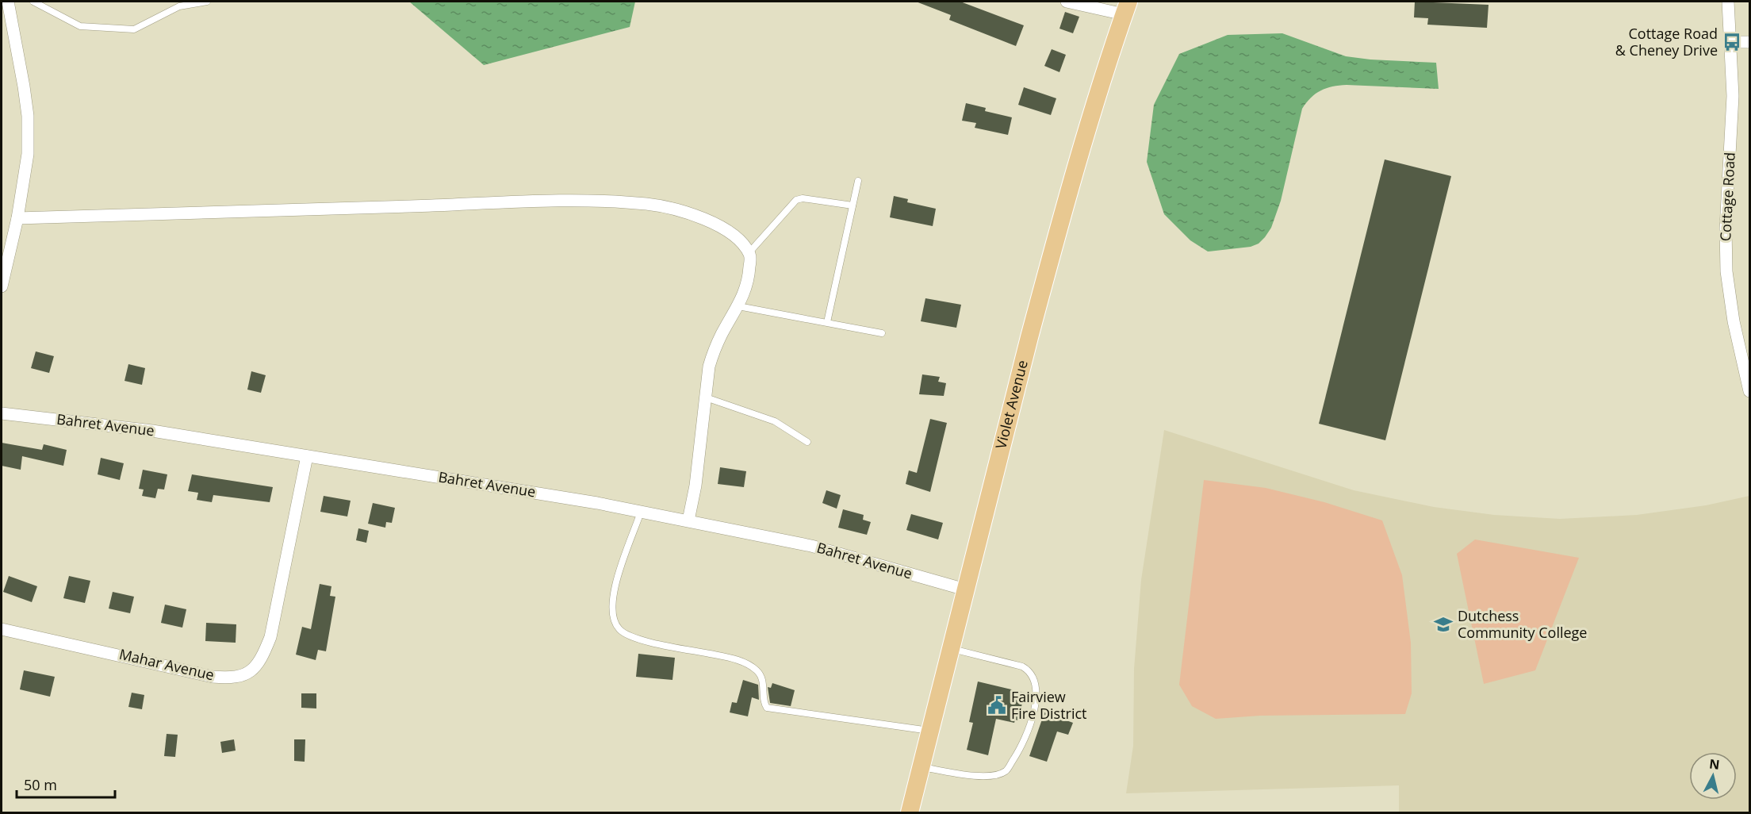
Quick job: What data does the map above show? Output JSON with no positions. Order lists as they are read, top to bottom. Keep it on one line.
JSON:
{"streets":{"main road":["Violet Avenue"],"street":["Cottage Road","Bahret Avenue","Mahar Avenue"]},"crossings":[["Violet Avenue","Bahret Avenue"],["Bahret Avenue","Mahar Avenue"]],"places":{"bus stop":["Cottage Road & Cheney Drive"],"school or university":["Dutchess Community College"],"public building":["Fairview Fire District"]},"scale_bar":"50 m","north":"top"}
